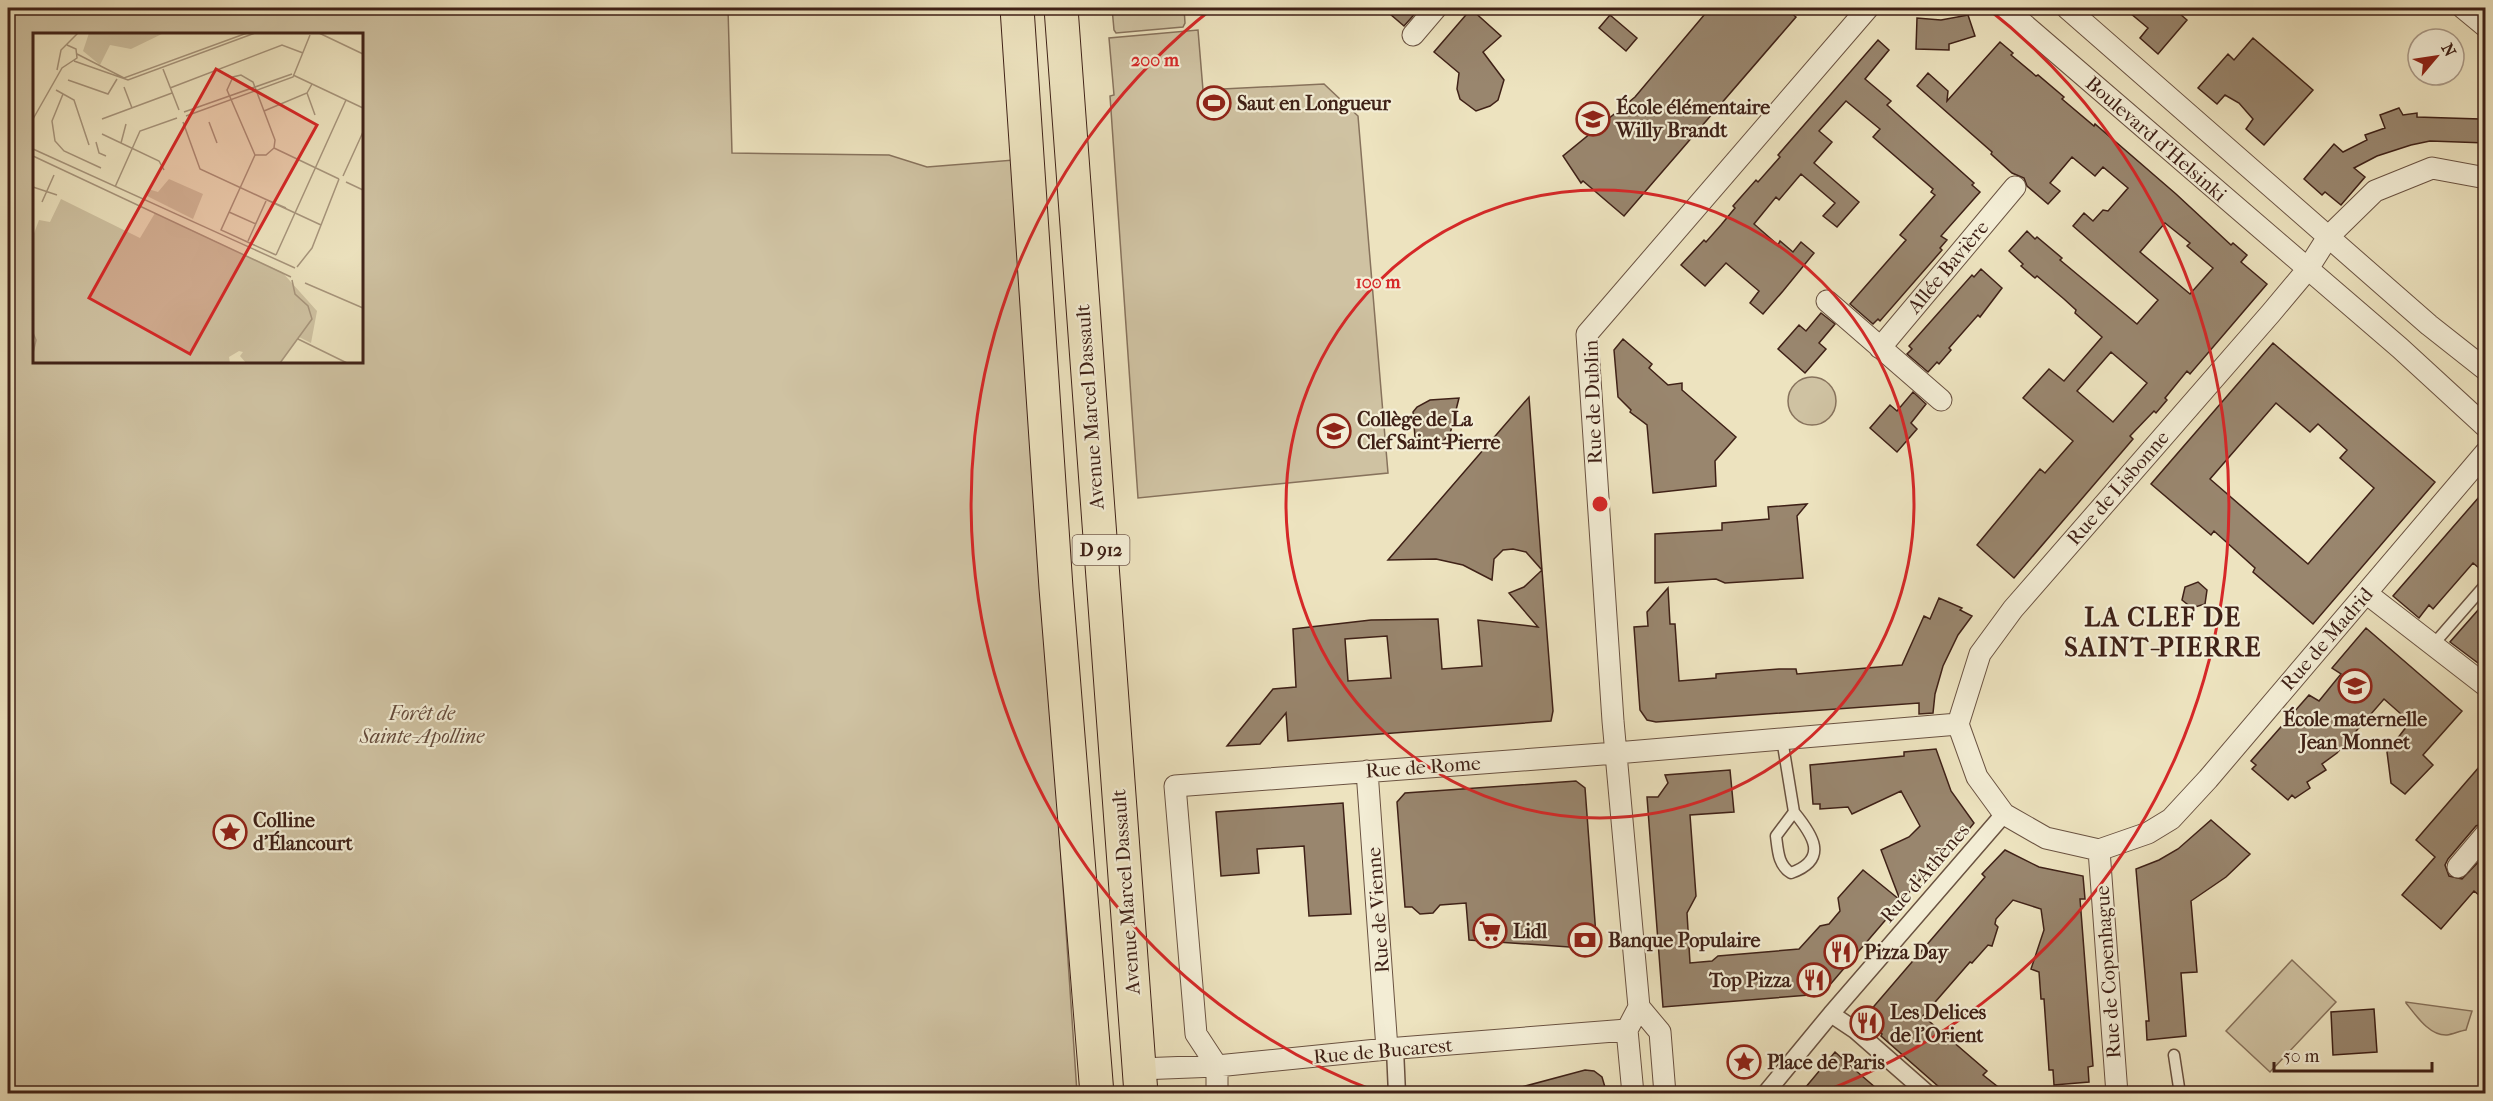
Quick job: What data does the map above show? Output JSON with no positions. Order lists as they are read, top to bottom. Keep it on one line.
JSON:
{"streets":{"main road":["Avenue Marcel Dassault","D 912"],"street":["Boulevard d'Helsinki","Allée Bavière","Rue de Dublin","Rue de Lisbonne","Rue de Madrid","Rue de Rome","Rue d'Athènes","Rue de Vienne","Rue de Copenhague","Rue de Bucarest"]},"crossings":[["Boulevard d'Helsinki","Rue de Lisbonne"],["Rue de Dublin","Rue de Rome"],["Avenue Marcel Dassault","Rue de Bucarest"],["Rue de Lisbonne","Rue de Rome"],["Rue de Madrid","Rue de Copenhague"],["Rue de Rome","Rue de Vienne"],["Rue de Rome","Rue de Bucarest"],["Rue de Vienne","Rue de Bucarest"]],"districts":["LA CLEF DE SAINT-PIERRE"],"parks":["Forêt de Sainte-Apolline"],"places":{"sports":["Saut en Longueur"],"school or university":["École élémentaire Willy Brandt","Collège de La Clef Saint-Pierre","École maternelle Jean Monnet"],"place":["Colline d'Élancourt","Place de Paris"],"supermarket":["Lidl"],"bank":["Banque Populaire"],"restaurant":["Pizza Day","Top Pizza","Les Delices de l'Orient"]},"scale_bar":"50 m","north":"top right","rings":["200 m","100 m"]}
